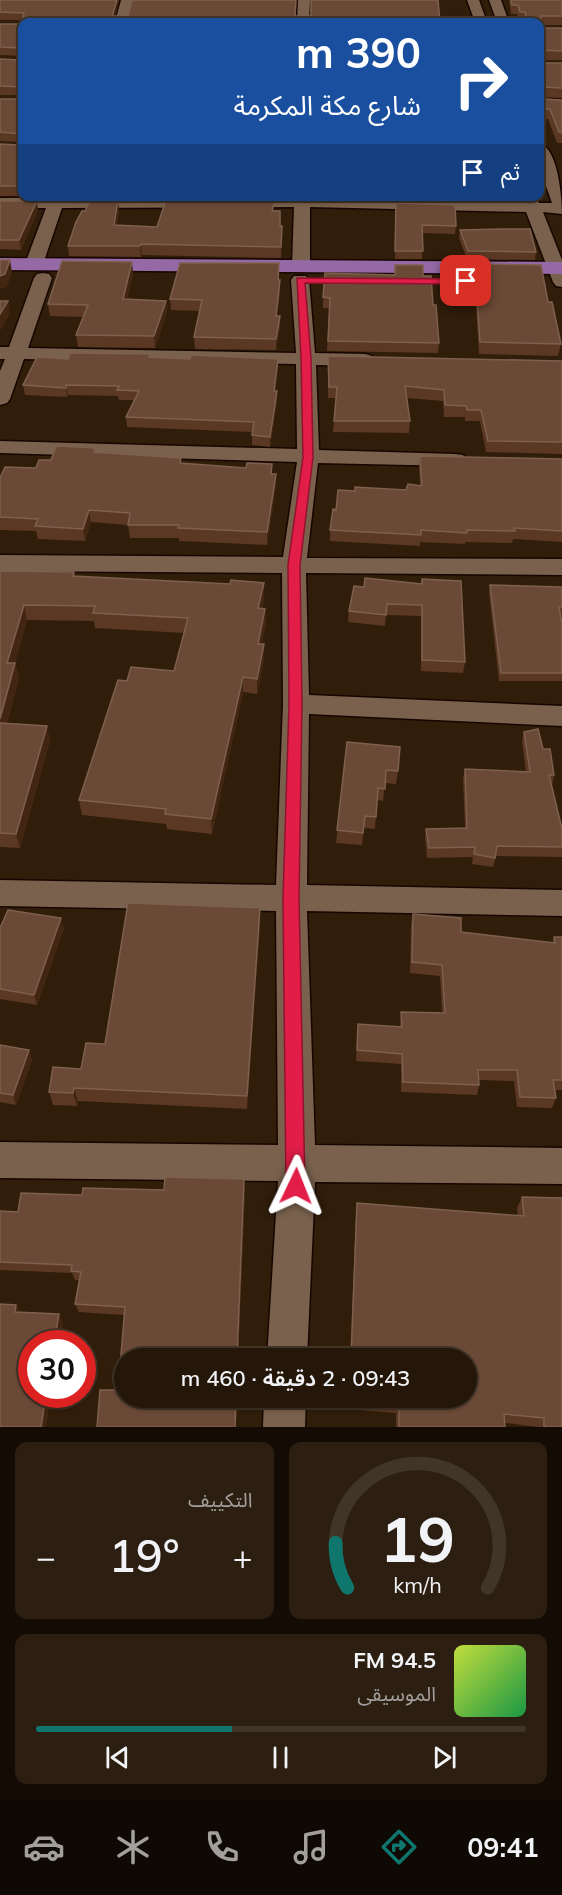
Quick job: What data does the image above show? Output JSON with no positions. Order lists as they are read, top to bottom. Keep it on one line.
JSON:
{"page":{"turn":["390 m","شارع مكة المكرمة"],"then":"ثم","limit":"30","trip":"09:43 · 2 دقيقة · 460 m","tile":"التكييف","heat":["−","19°","+"],"song":["94.5 FM","الموسيقى"],"tabs":"09:41","gauge":["19","km/h"]}}
